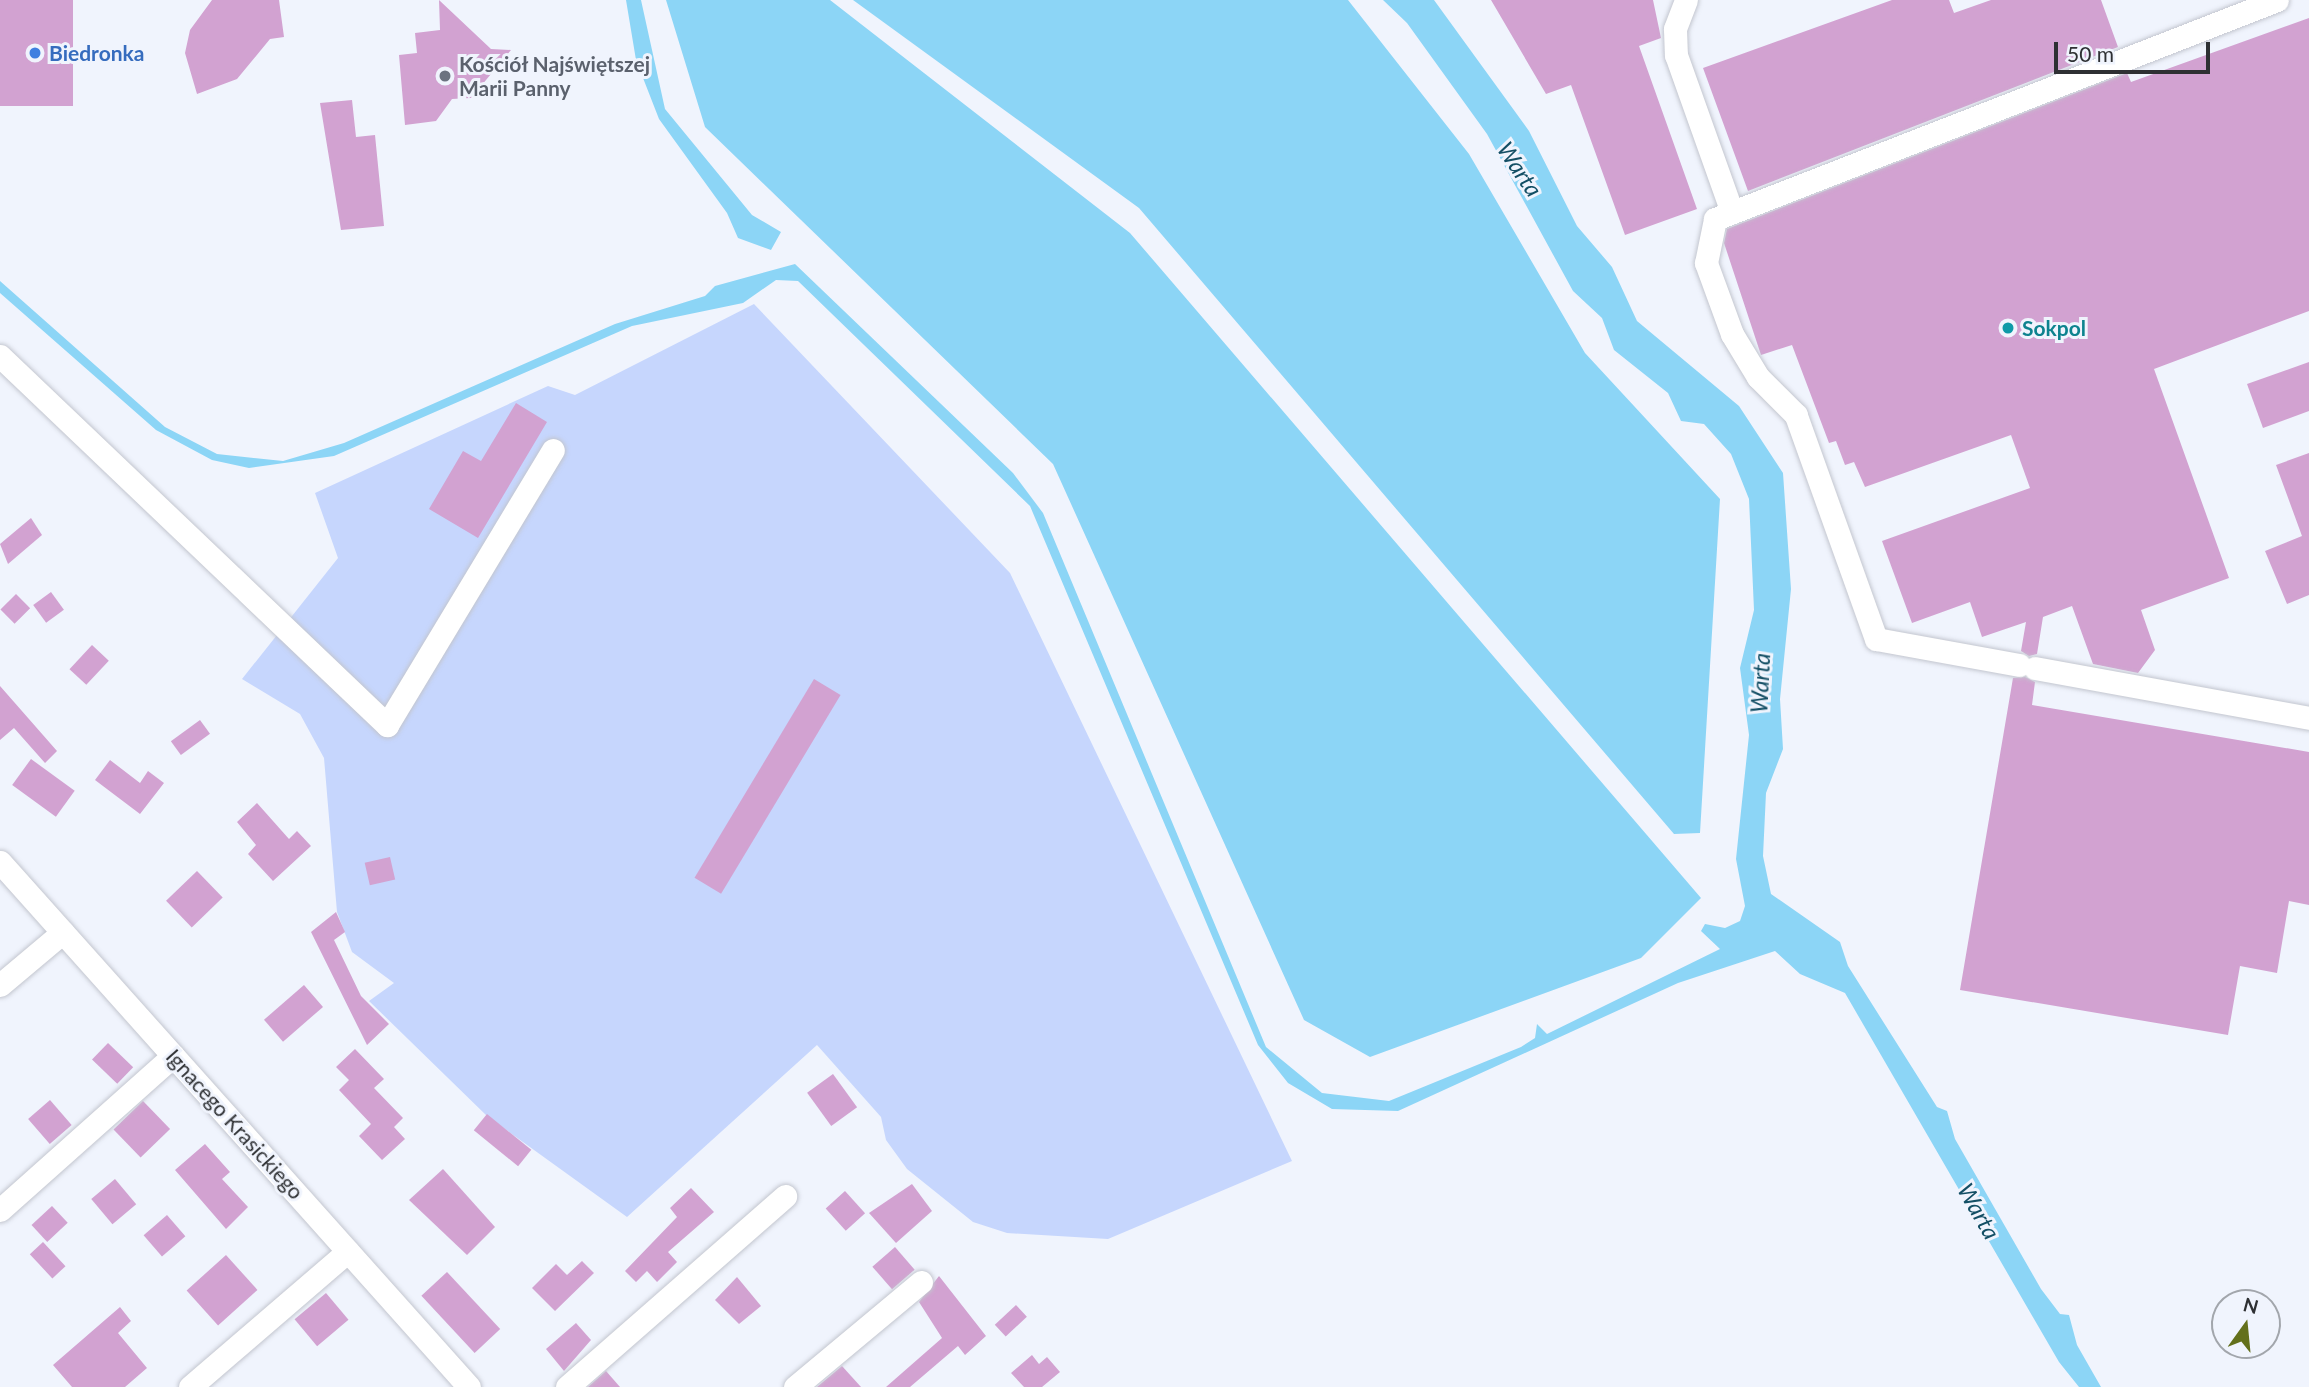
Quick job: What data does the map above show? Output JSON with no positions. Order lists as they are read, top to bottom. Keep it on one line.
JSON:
{"streets":{"street":["Ignacego Krasickiego"]},"water":["Warta"],"places":["Biedronka","Kościół Najświętszej Marii Panny","Sokpol"],"scale_bar":"50 m","north":"top"}
